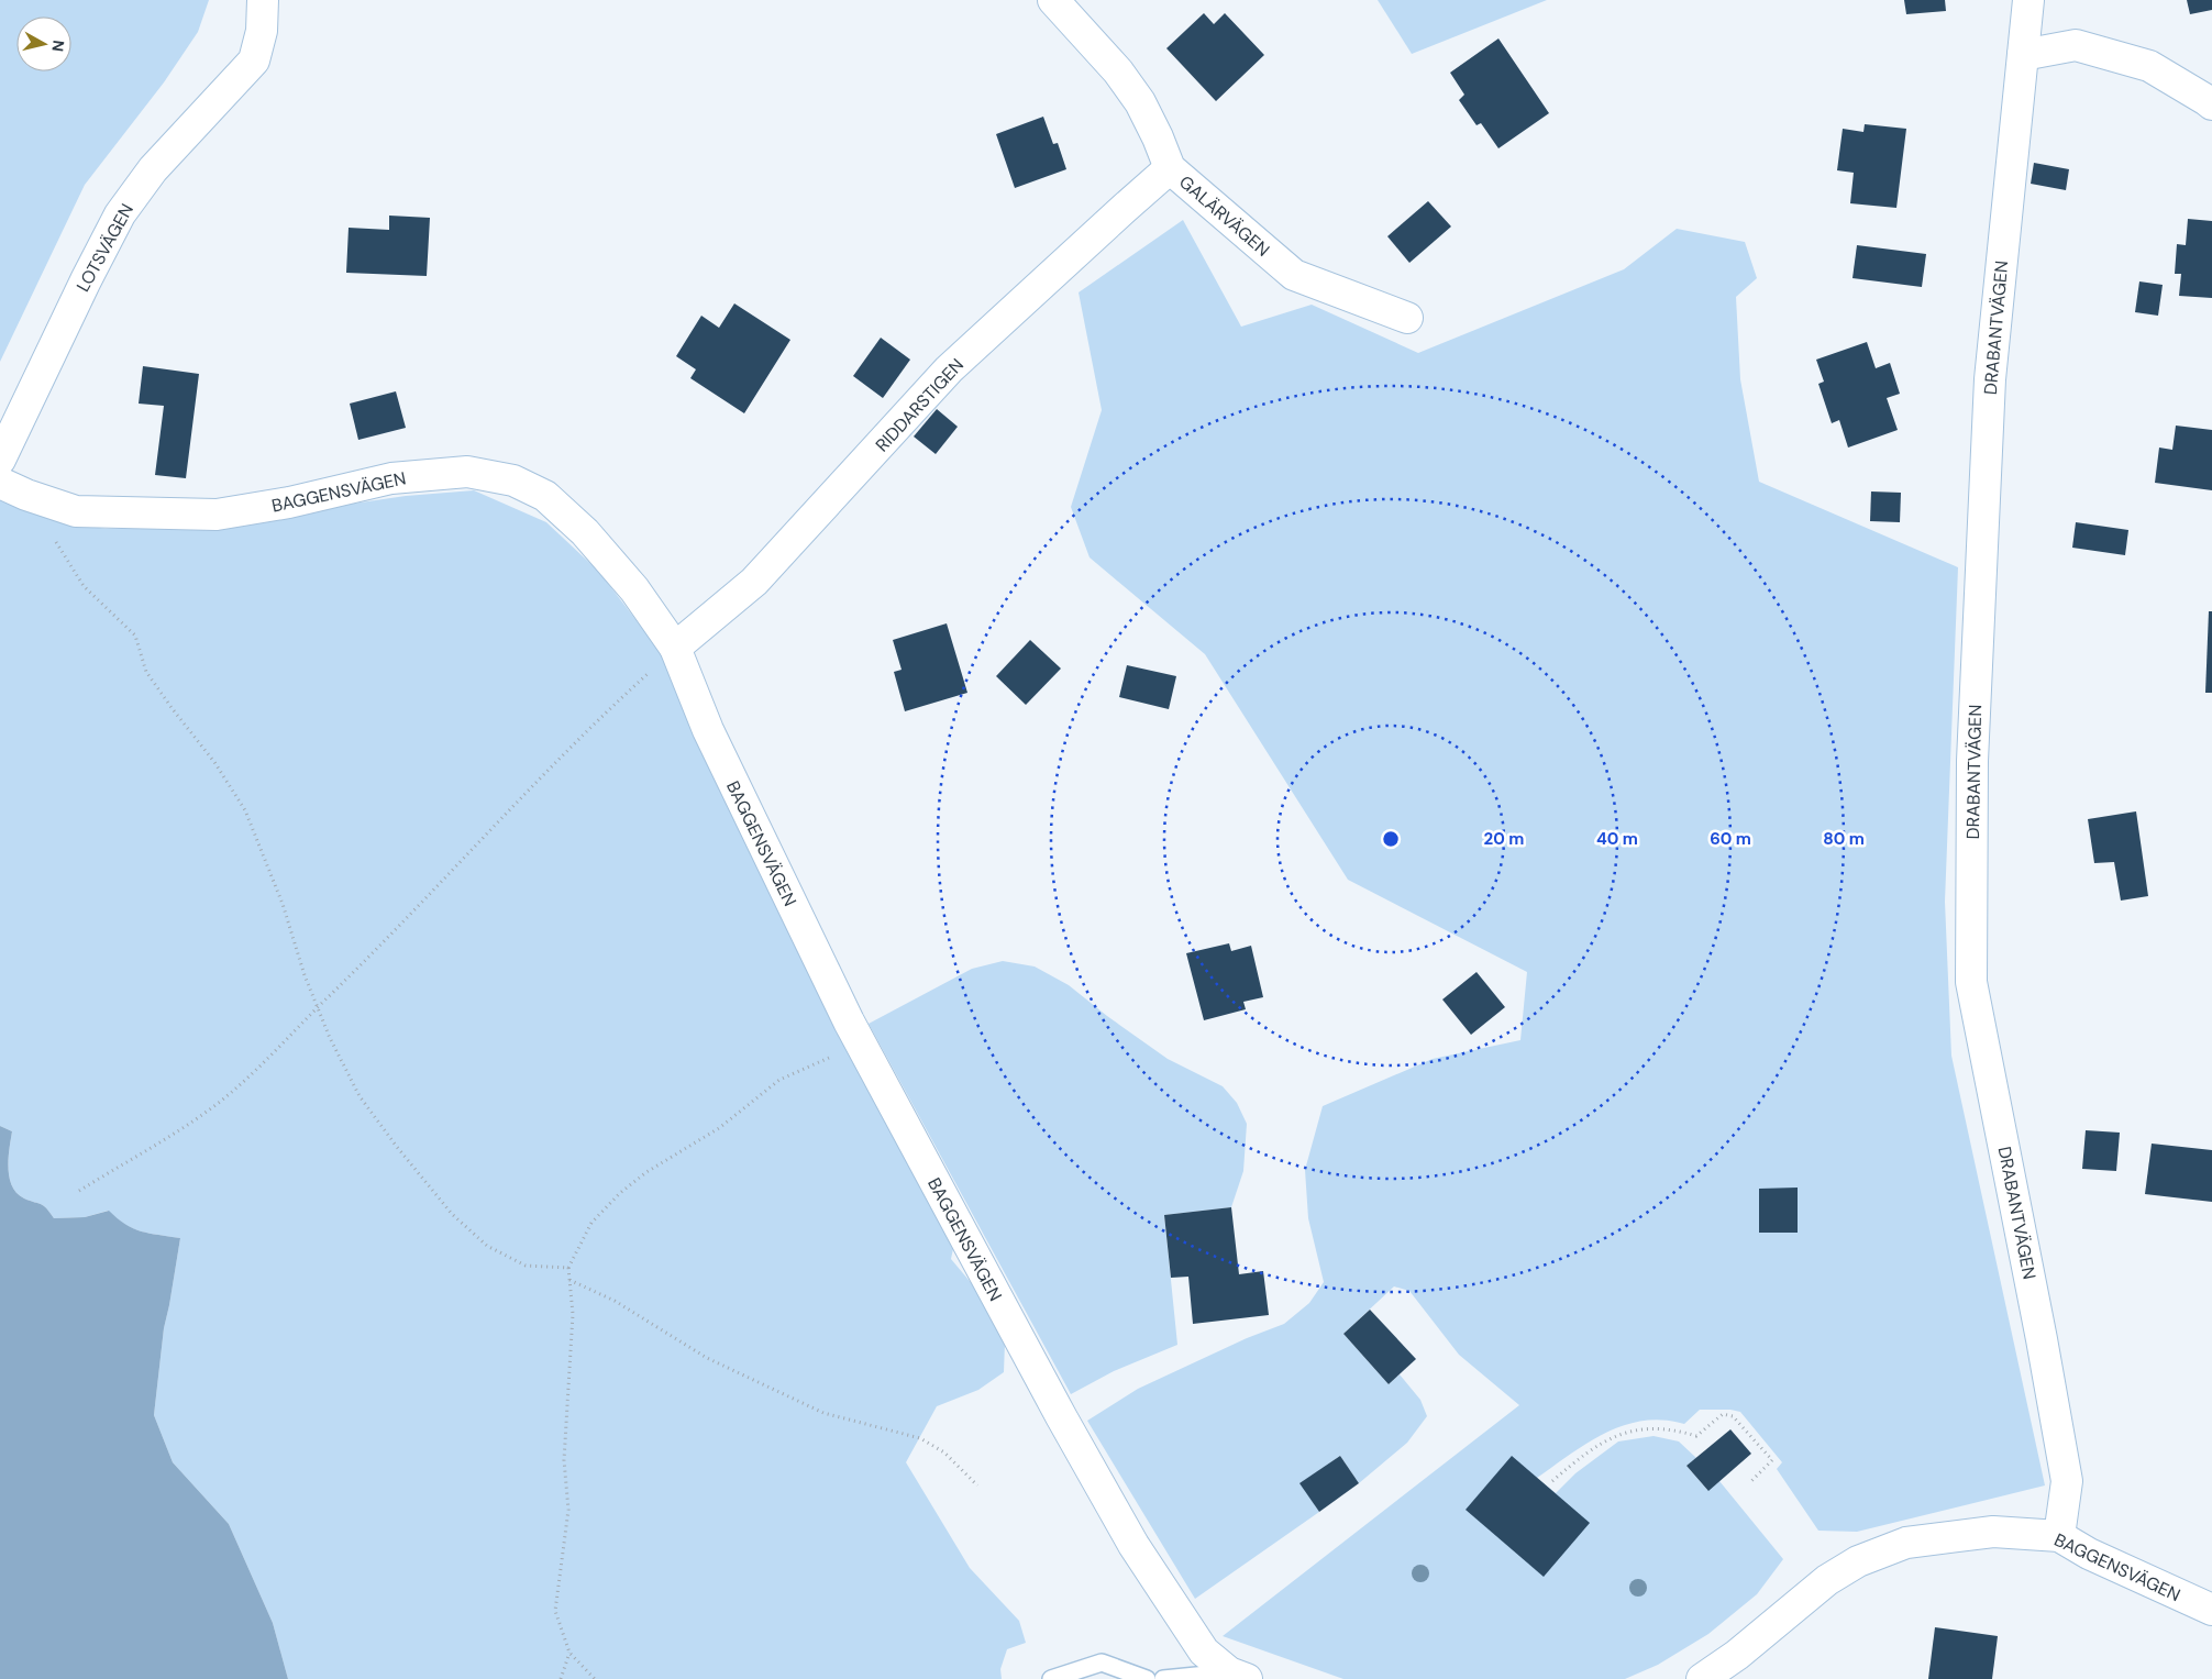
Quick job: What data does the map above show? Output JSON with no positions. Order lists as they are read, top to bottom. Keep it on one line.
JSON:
{"streets":{"street":["GALÄRVÄGEN","LOTSVÄGEN","DRABANTVÄGEN","RIDDARSTIGEN","BAGGENSVÄGEN"]},"crossings":[["GALÄRVÄGEN","RIDDARSTIGEN"],["DRABANTVÄGEN","BAGGENSVÄGEN"],["RIDDARSTIGEN","BAGGENSVÄGEN"]],"north":"right","rings":["20 m","40 m","60 m","80 m"]}
